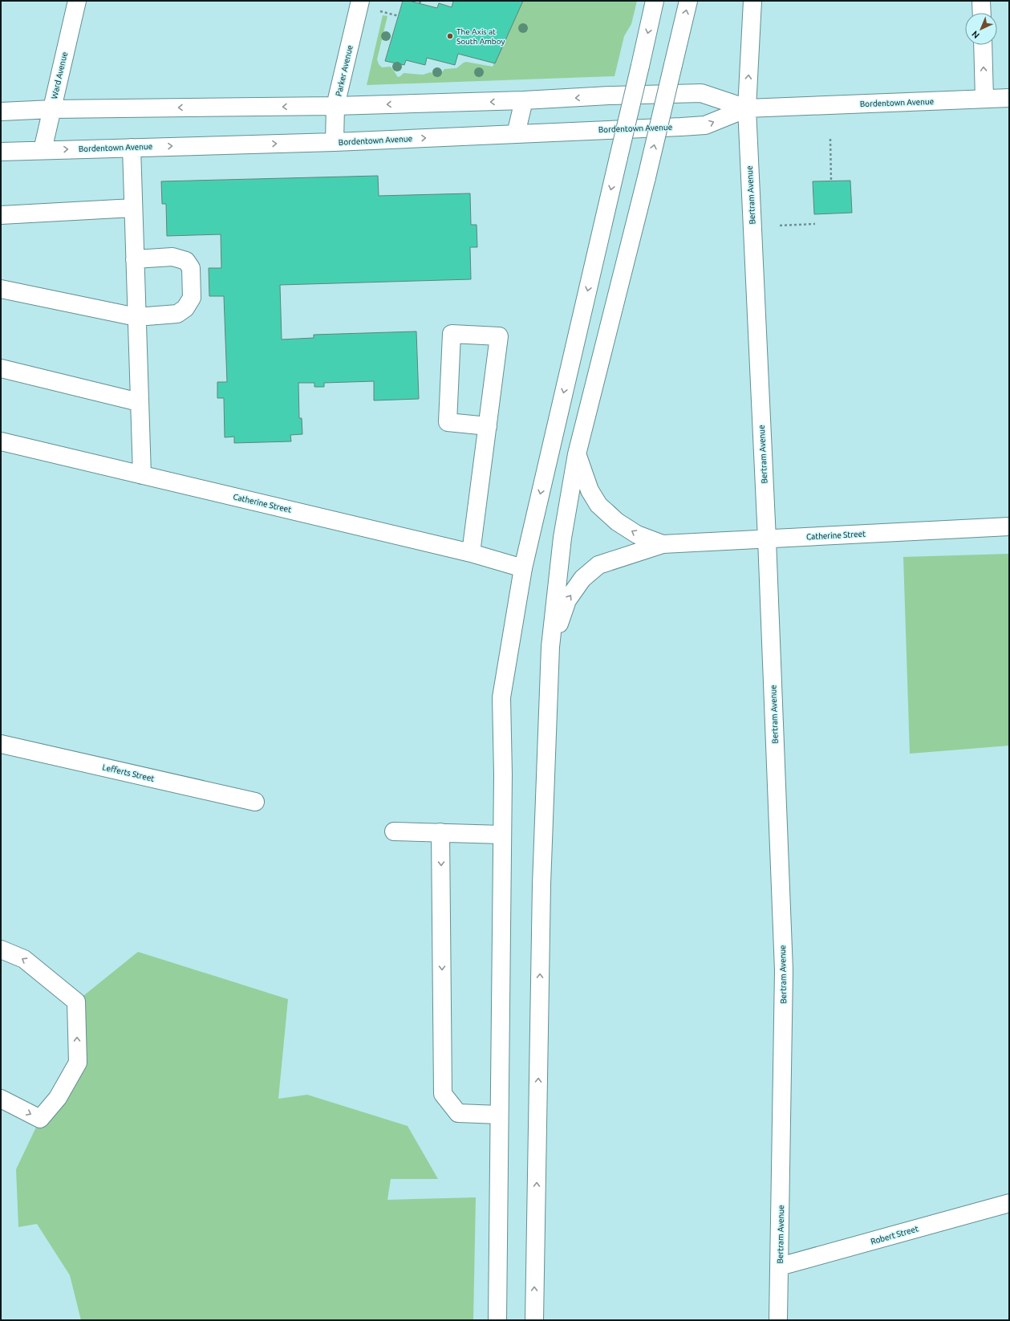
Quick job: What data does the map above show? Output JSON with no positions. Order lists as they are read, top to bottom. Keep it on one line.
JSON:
{"streets":{"main road":["Parker Avenue","Ward Avenue","Bordentown Avenue","Bertram Avenue","Catherine Street","Lefferts Street","Robert Street"]},"crossings":[["Parker Avenue","Bordentown Avenue"],["Ward Avenue","Bordentown Avenue"],["Bordentown Avenue","Bertram Avenue"],["Bertram Avenue","Catherine Street"],["Bertram Avenue","Robert Street"]],"places":["The Axis at South Amboy"],"north":"bottom left"}
